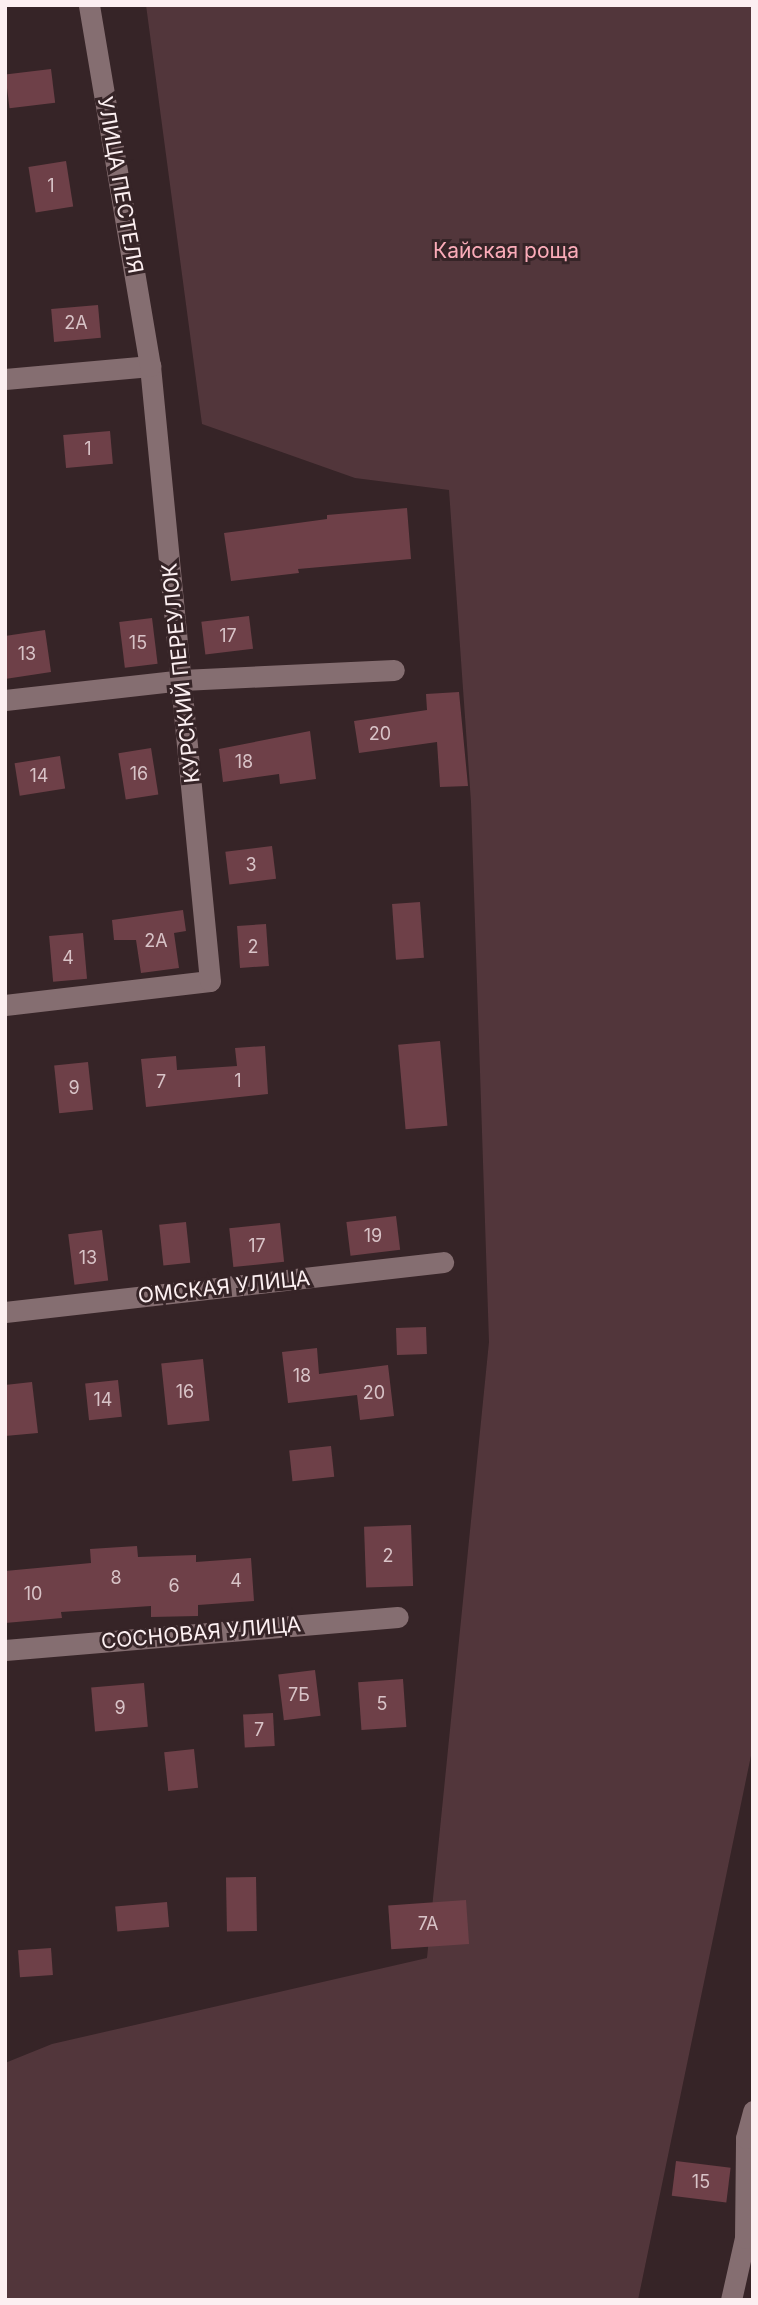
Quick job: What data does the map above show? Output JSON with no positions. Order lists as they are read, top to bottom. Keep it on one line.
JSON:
{"streets":{"street":["УЛИЦА ПЕСТЕЛЯ","КУРСКИЙ ПЕРЕУЛОК","ОМСКАЯ УЛИЦА","СОСНОВАЯ УЛИЦА"]},"crossings":[["УЛИЦА ПЕСТЕЛЯ","КУРСКИЙ ПЕРЕУЛОК"]],"parks":["Кайская роща"],"house_numbers":["1","2А","1","17","15","13","20","18","16","14","3","2А","2","4","1","7","9","19","17","13","18","16","20","14","2","8","4","6","10","7Б","5","9","7","7А","15"]}
